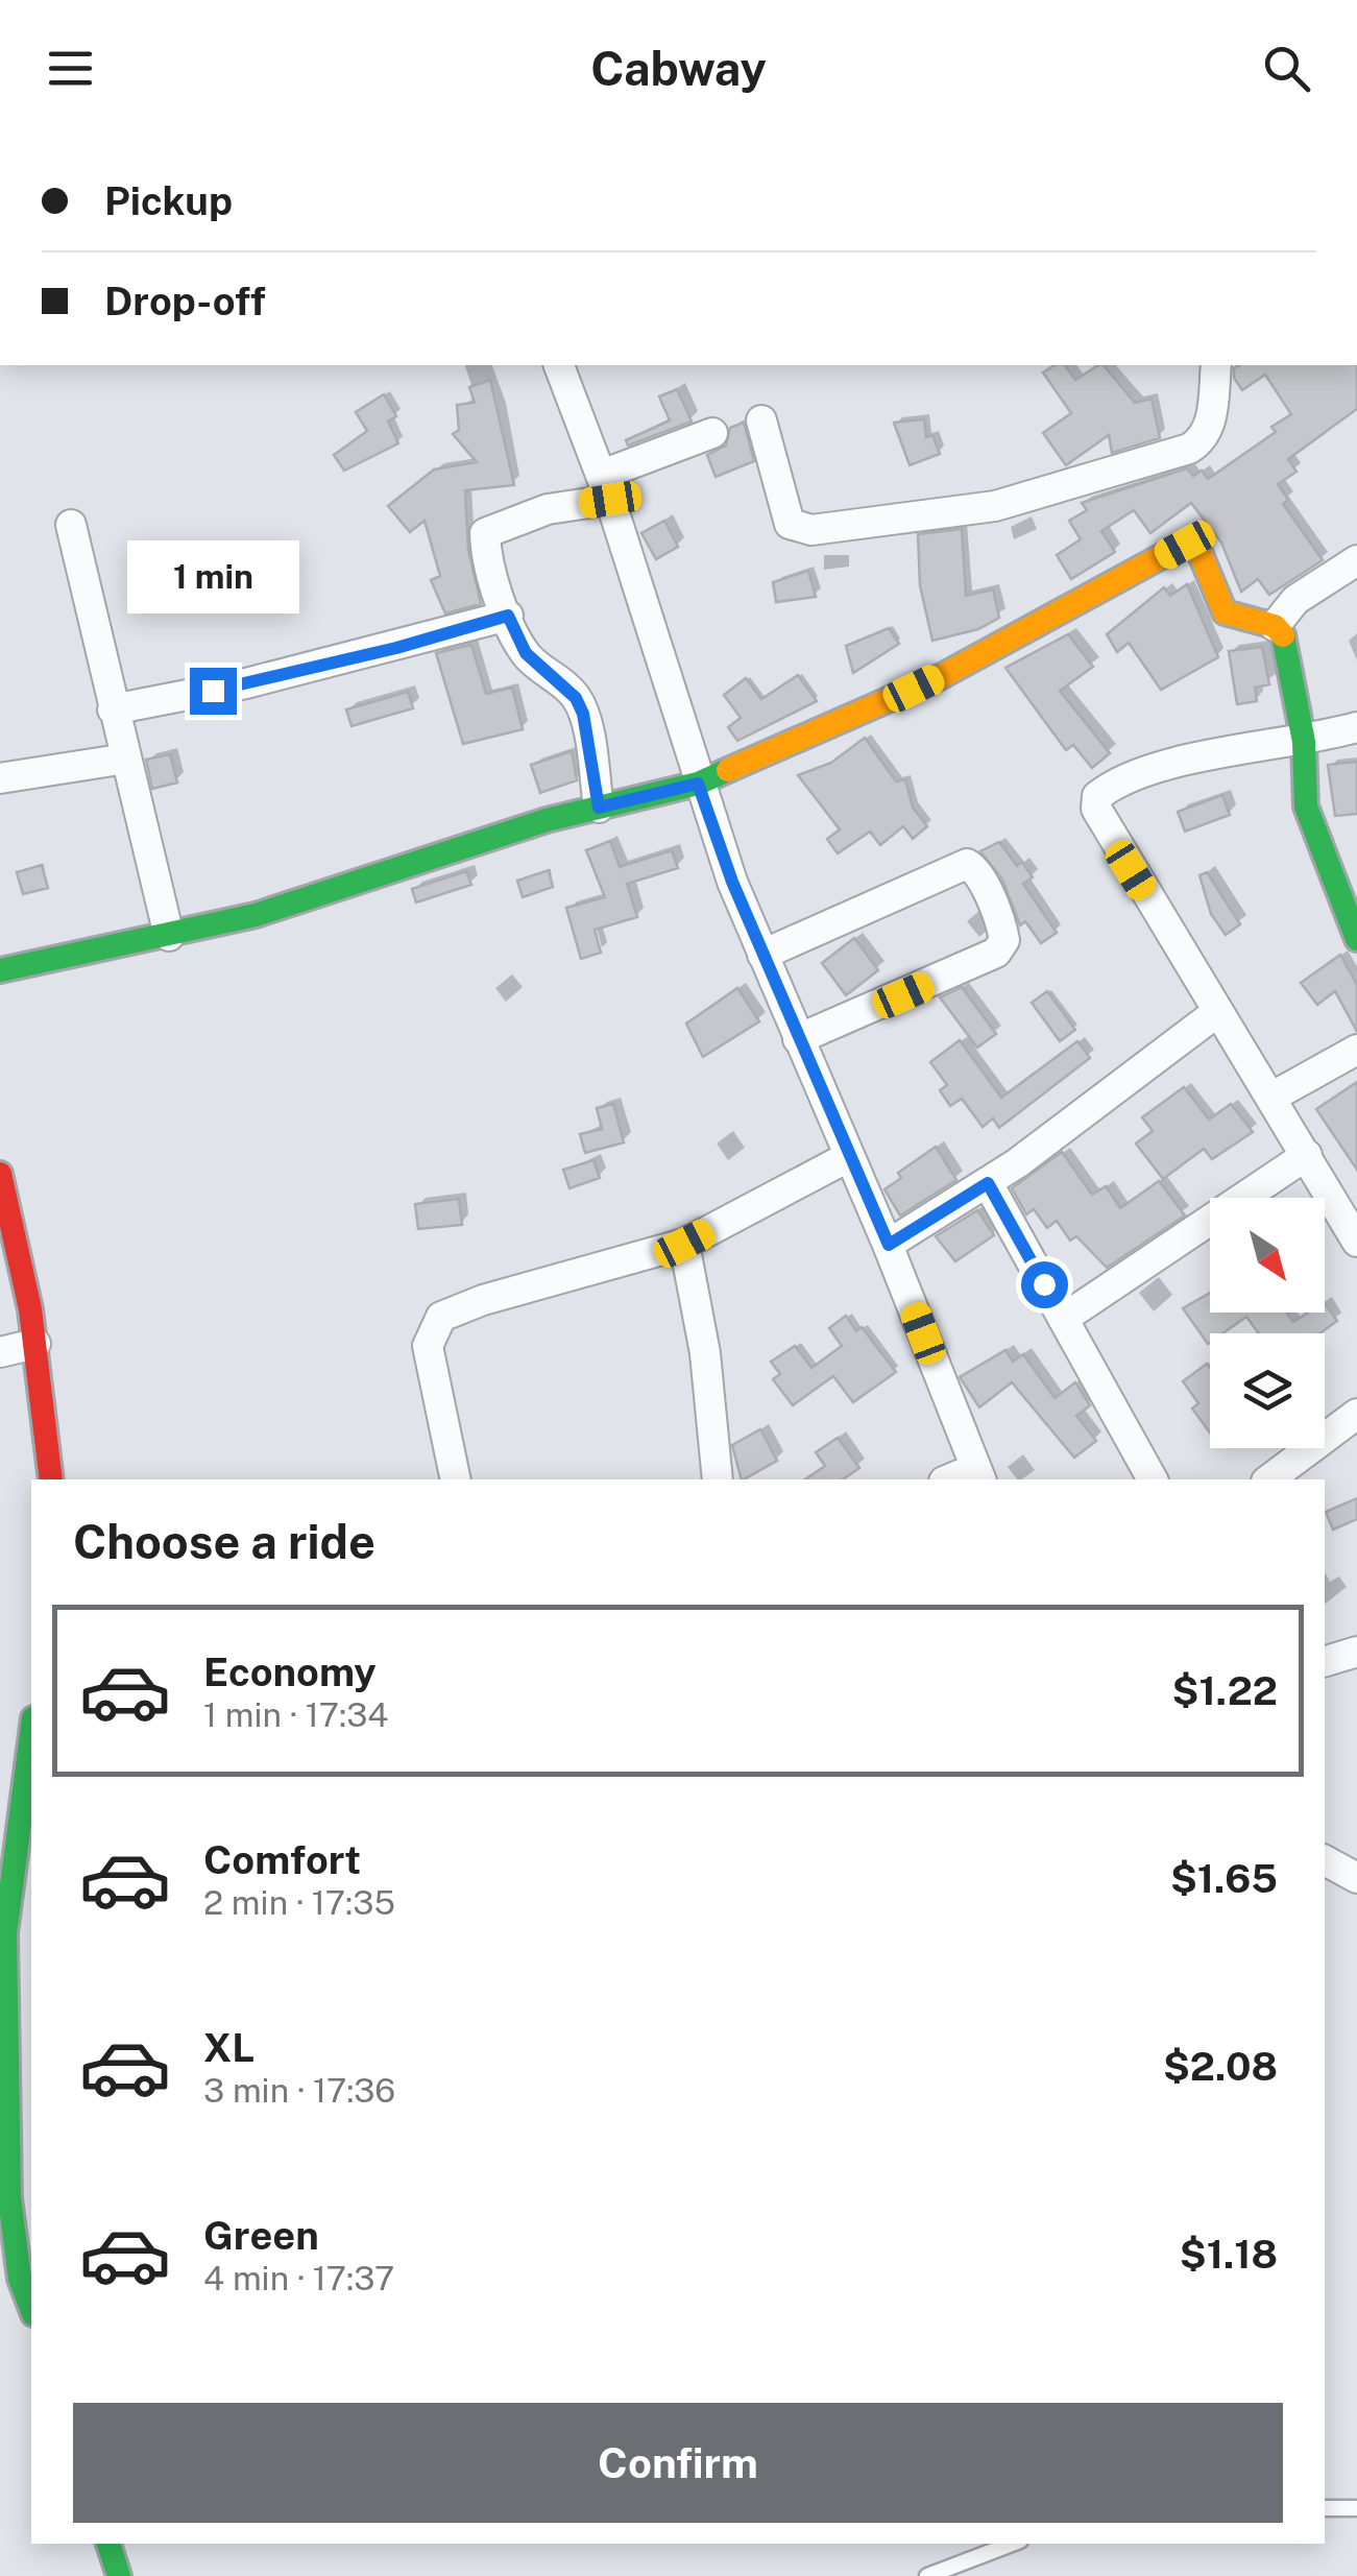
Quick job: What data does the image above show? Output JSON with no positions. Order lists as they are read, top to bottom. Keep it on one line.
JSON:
{"north":"bottom right","page":{"header":"Cabway","banner":["Pickup","Drop-off"],"bubble":"1 min","heading":"Choose a ride","list":[{"name":"Economy","note":"1 min · 17:34","value":"$1.22"},{"name":"Comfort","note":"2 min · 17:35","value":"$1.65"},{"name":"XL","note":"3 min · 17:36","value":"$2.08"},{"name":"Green","note":"4 min · 17:37","value":"$1.18"}],"buttons":"Confirm"}}
